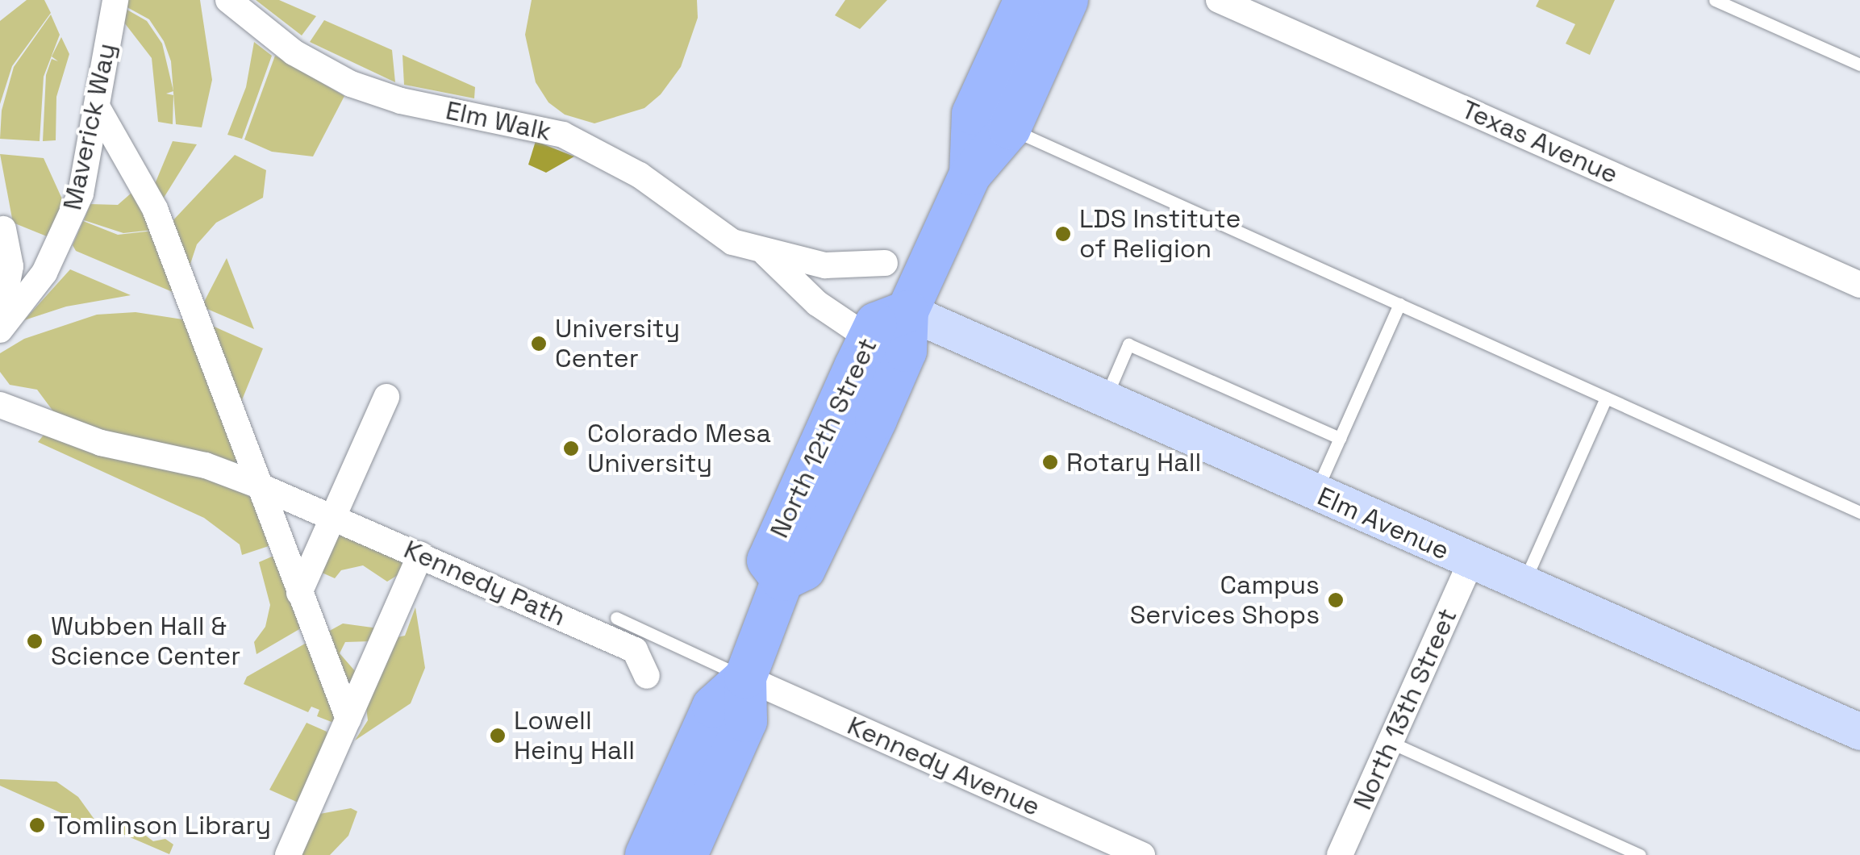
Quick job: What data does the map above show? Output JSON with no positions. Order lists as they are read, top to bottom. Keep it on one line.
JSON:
{"streets":{"main road":["North 12th Street"],"street":["Elm Walk","Maverick Way","Texas Avenue","Elm Avenue","Kennedy Path","North 13th Street","Kennedy Avenue"]},"crossings":[["North 12th Street","Elm Avenue"],["North 12th Street","Kennedy Avenue"],["Elm Avenue","North 13th Street"]],"places":["LDS Institute of Religion","University Center","Colorado Mesa University","Rotary Hall","Campus Services Shops","Wubben Hall & Science Center","Lowell Heiny Hall","Tomlinson Library"]}
